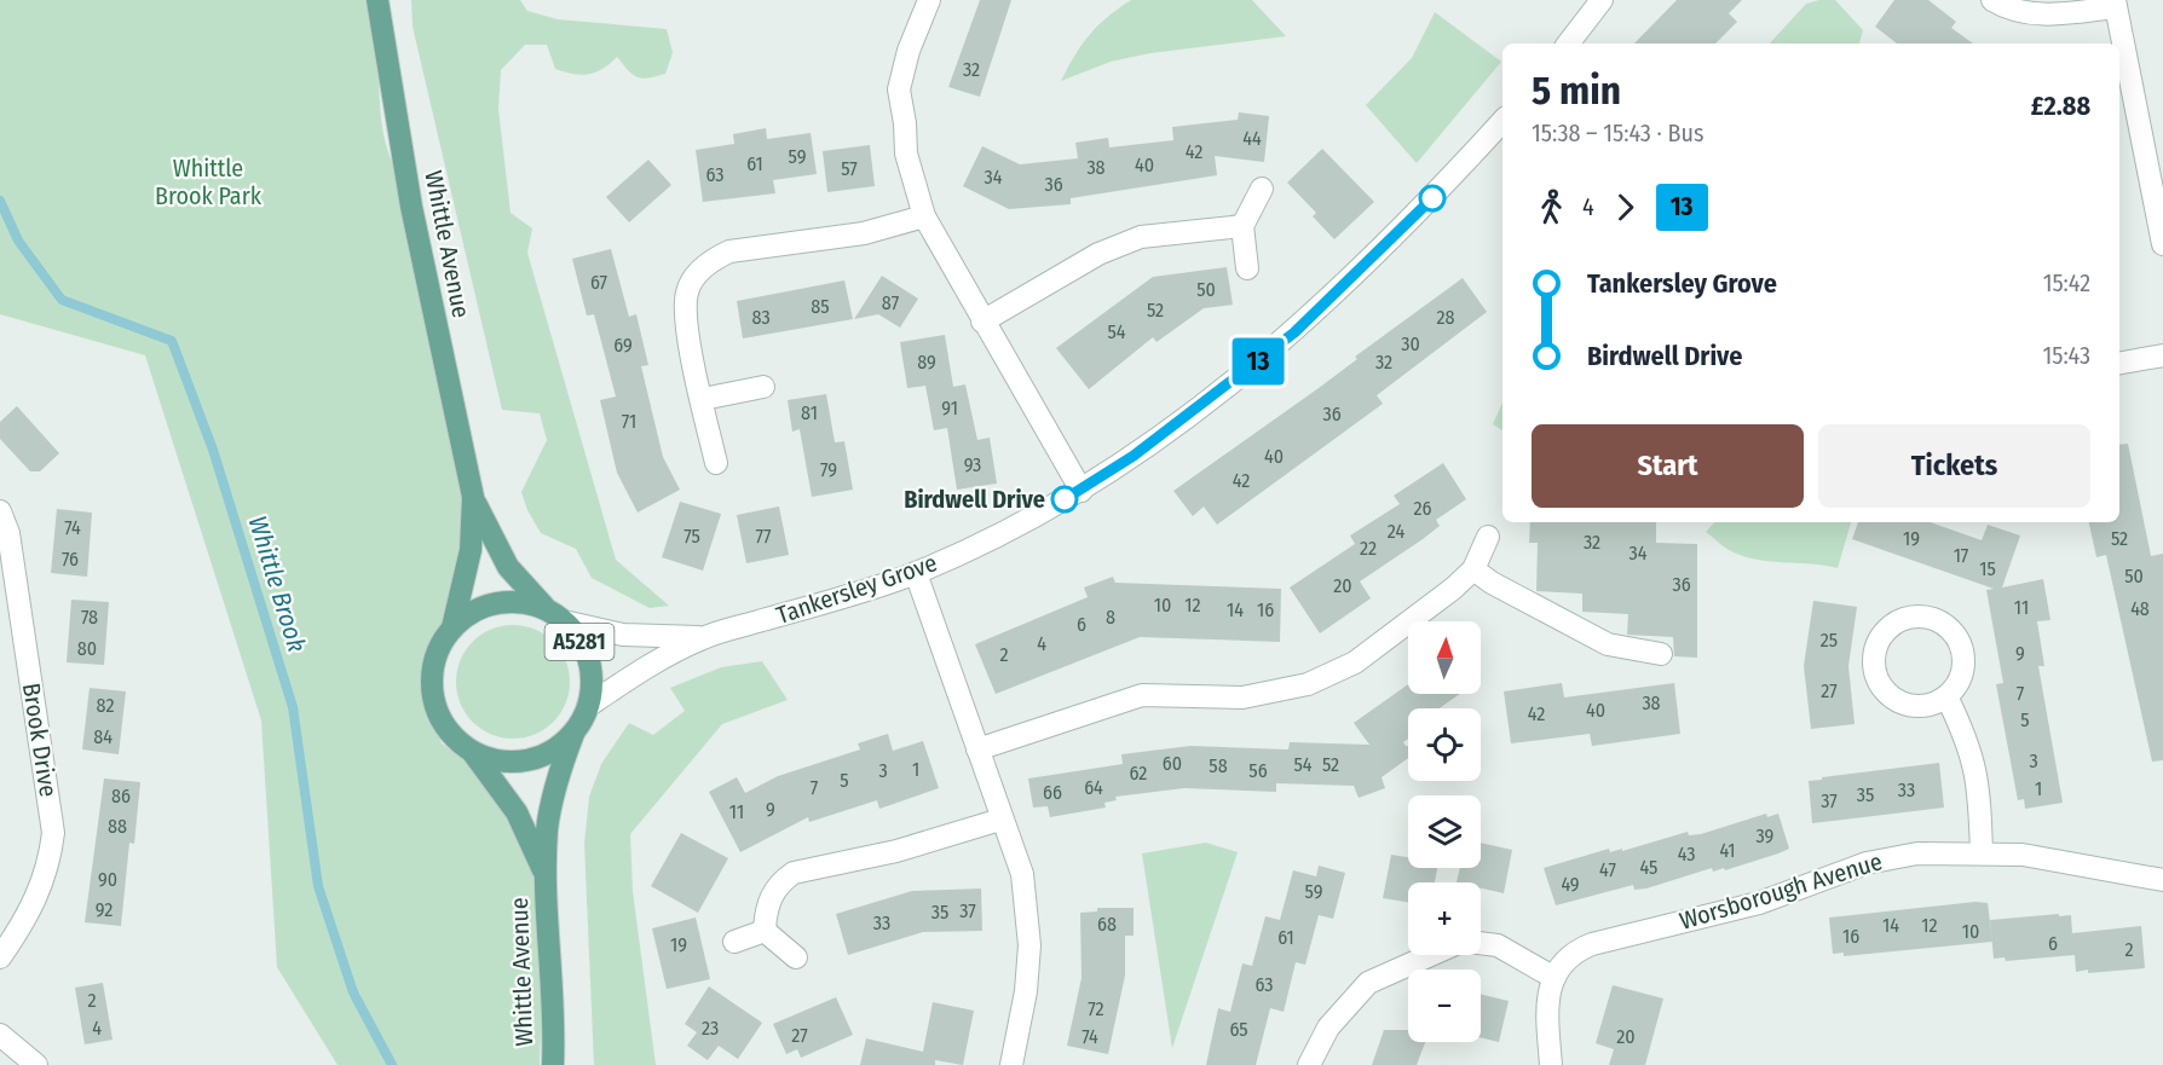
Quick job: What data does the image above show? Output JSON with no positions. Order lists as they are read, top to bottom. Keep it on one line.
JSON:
{"streets":{"main road":["Whittle Avenue","A5281"],"street":["Tankersley Grove","Brook Drive","Worsborough Avenue"]},"crossings":[["Whittle Avenue","Tankersley Grove"],["Whittle Avenue","A5281"],["Tankersley Grove","A5281"]],"water":["Whittle Brook"],"parks":["Whittle Brook Park"],"places":["Birdwell Drive"],"lines":["bus line 13"],"house_numbers":["32","44","42","59","61","40","38","57","63","34","36","67","50","87","85","52","83","28","54","30","69","89","32","91","81","36","71","40","93","79","42","26","74","24","75","77","19","52","32","22","34","17","76","15","50","36","20","10","12","11","48","14","16","78","8","6","25","4","80","9","2","27","7","38","82","40","42","5","84","3","60","54","52","58","1","3","56","62","5","7","64","1","33","66","35","86","37","9","11","88","39","41","43","45","47","90","49","59","92","37","35","33","68","14","12","10","16","61","6","19","2","63","2","72","4","23","65","27","74","20"],"north":"top","page":{"on_map":"13","heading":["5 min","15:38 – 15:43 · Bus","£2.88"],"legs":["4","13"],"list":[{"name":"Tankersley Grove","value":"15:42"},{"name":"Birdwell Drive","value":"15:43"}],"buttons":["Start","Tickets"],"map_buttons":["+","−"]}}
